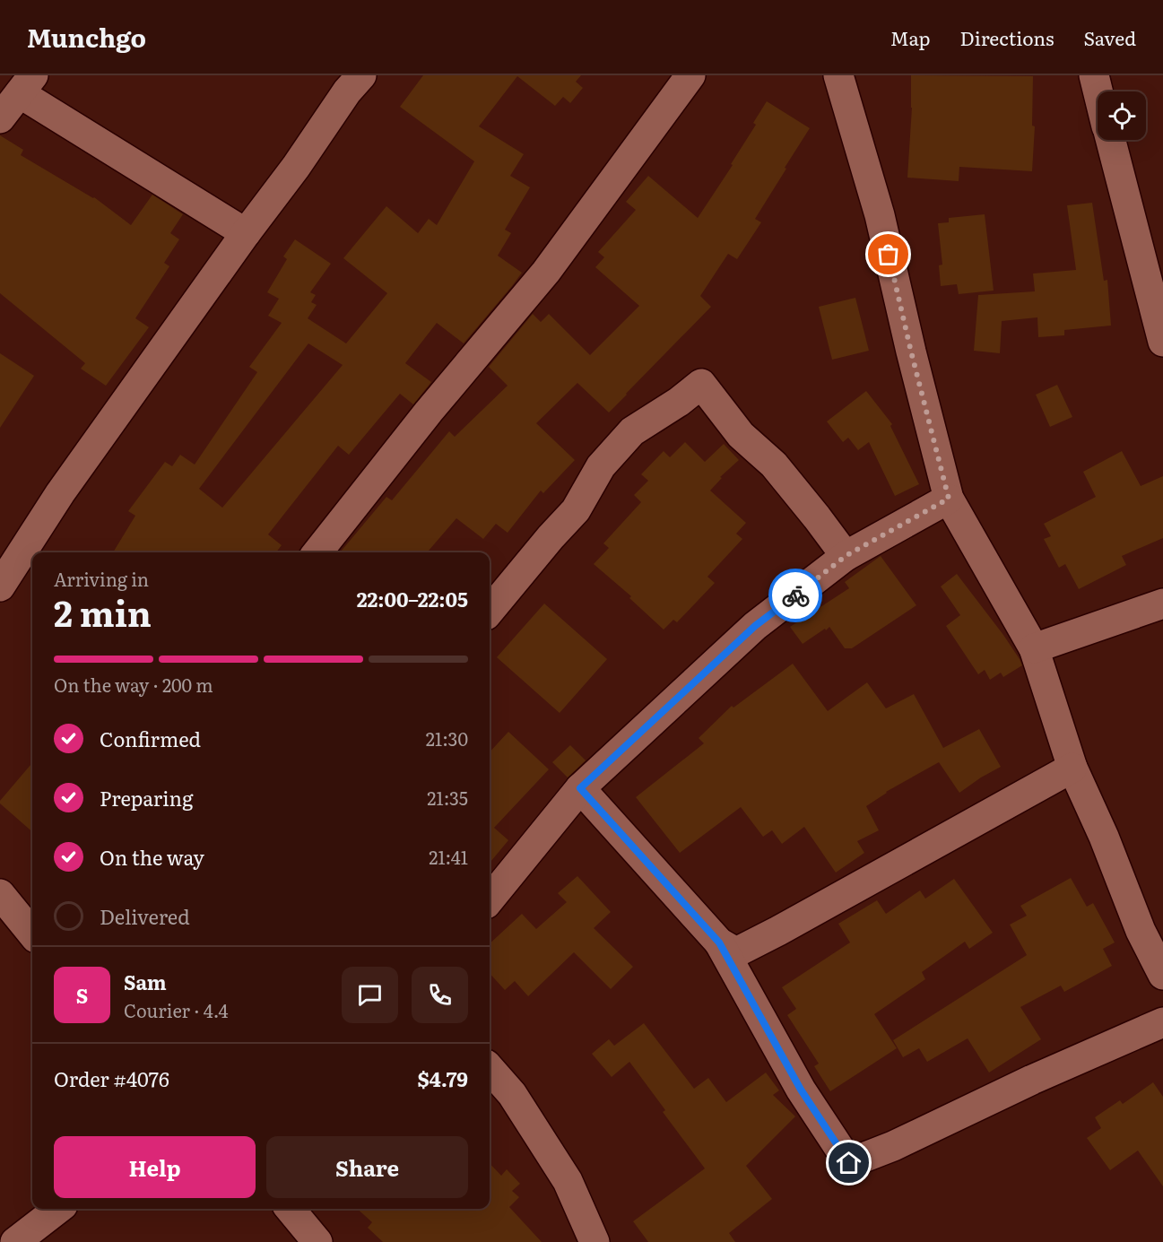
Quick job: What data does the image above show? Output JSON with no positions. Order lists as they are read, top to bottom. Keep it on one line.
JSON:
{"page":{"header":"Munchgo","nav":["Map","Directions","Saved"],"heading":["2 min","Arriving in","22:00–22:05"],"panel":["Sam","Courier · 4.4","Order #4076","$4.79"],"bar":"On the way · 200 m","list":[["Confirmed","21:30"],["Preparing","21:35"],["On the way","21:41"],"Delivered"],"round":"S","buttons":["Help","Share"]}}
